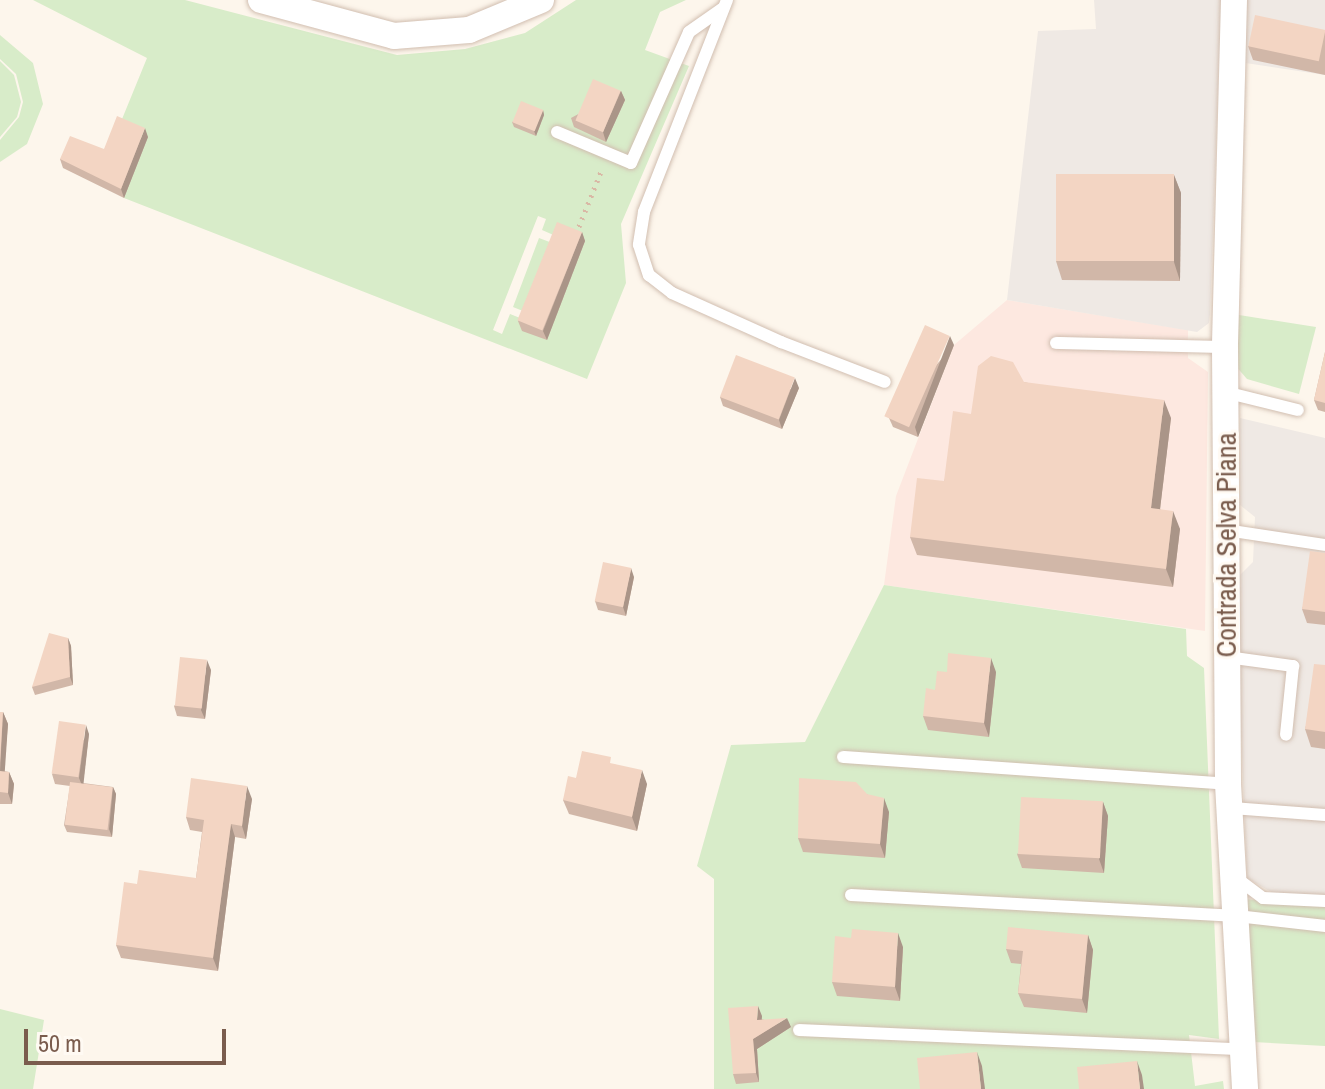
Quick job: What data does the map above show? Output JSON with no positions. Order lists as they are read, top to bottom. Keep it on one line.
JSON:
{"streets":{"street":["Contrada Selva Piana"]},"scale_bar":"50 m"}
